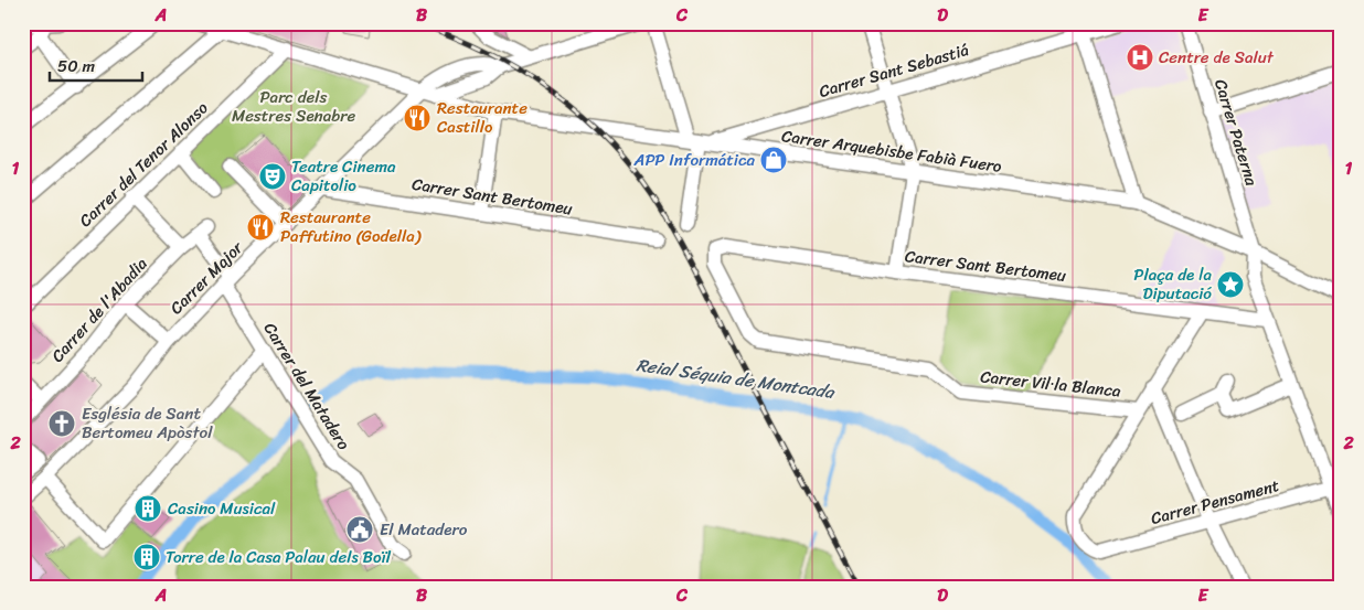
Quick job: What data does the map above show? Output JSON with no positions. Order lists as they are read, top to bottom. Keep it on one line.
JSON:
{"streets":{"street":["Carrer Sant Sebastiá","Carrer Paterna","Carrer Arquebisbe Fabià Fuero","Carrer del Tenor Alonso","Carrer Sant Bertomeu","Carrer Major","Carrer de l'Abadia","Carrer Vil·la Blanca","Carrer del Matadero","Carrer Pensament"]},"crossings":[["Carrer Sant Sebastiá","Carrer Arquebisbe Fabià Fuero"],["Carrer Paterna","Carrer Arquebisbe Fabià Fuero"],["Carrer Paterna","Carrer Sant Bertomeu"],["Carrer Paterna","Carrer Pensament"],["Carrer Arquebisbe Fabià Fuero","Carrer del Tenor Alonso"],["Carrer Arquebisbe Fabià Fuero","Carrer Major"],["Carrer Sant Bertomeu","Carrer Major"],["Carrer Sant Bertomeu","Carrer Vil·la Blanca"],["Carrer Major","Carrer del Matadero"],["Carrer de l'Abadia","Carrer del Matadero"],["Carrer Vil·la Blanca","Carrer Pensament"]],"water":["Reial Séquia de Montcada"],"parks":["Parc dels Mestres Senabre"],"places":{"hospital":["Centre de Salut"],"restaurant":["Restaurante Castillo","Restaurante Paffutino (Godella)"],"shop":["APP Informática"],"theatre":["Teatre Cinema Capitolio"],"place":["Plaça de la Diputació"],"church":["Església de Sant Bertomeu Apòstol"],"building":["Casino Musical","Torre de la Casa Palau dels Boïl"],"public building":["El Matadero"]},"scale_bar":"50 m","grid":{"columns":["A","B","C","D","E"],"rows":["1","2"]}}
